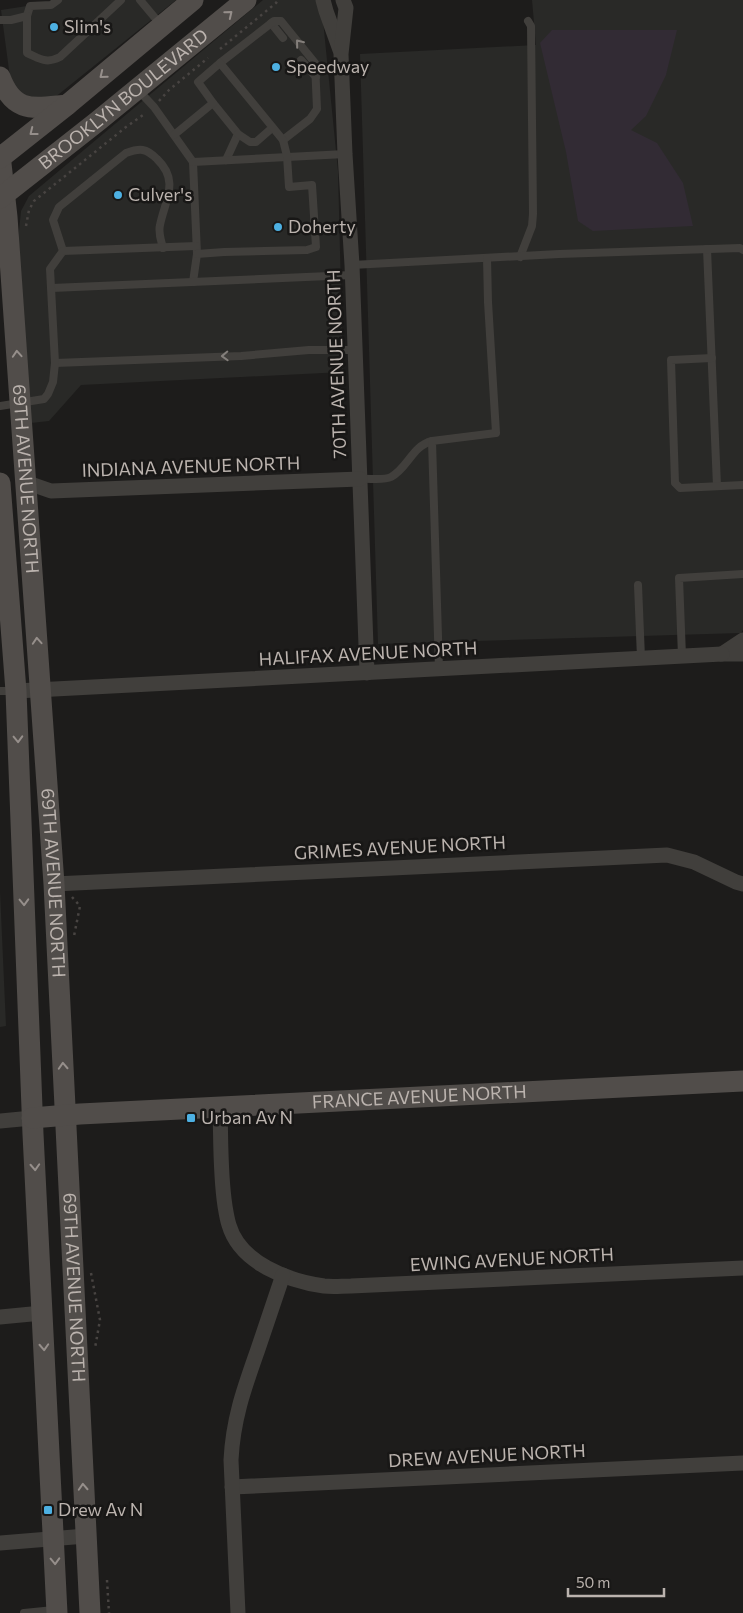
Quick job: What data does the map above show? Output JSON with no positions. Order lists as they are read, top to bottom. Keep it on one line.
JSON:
{"streets":{"street":["BROOKLYN BOULEVARD","70TH AVENUE NORTH","INDIANA AVENUE NORTH","69TH AVENUE NORTH","HALIFAX AVENUE NORTH","GRIMES AVENUE NORTH","FRANCE AVENUE NORTH","EWING AVENUE NORTH","DREW AVENUE NORTH"]},"crossings":[["BROOKLYN BOULEVARD","69TH AVENUE NORTH"],["70TH AVENUE NORTH","INDIANA AVENUE NORTH"],["70TH AVENUE NORTH","HALIFAX AVENUE NORTH"],["INDIANA AVENUE NORTH","69TH AVENUE NORTH"],["69TH AVENUE NORTH","HALIFAX AVENUE NORTH"],["69TH AVENUE NORTH","GRIMES AVENUE NORTH"],["69TH AVENUE NORTH","FRANCE AVENUE NORTH"],["FRANCE AVENUE NORTH","EWING AVENUE NORTH"]],"places":{"other":["Slim's","Speedway","Culver's","Doherty"],"transit":["Urban Av N","Drew Av N"]},"scale_bar":"50 m"}
